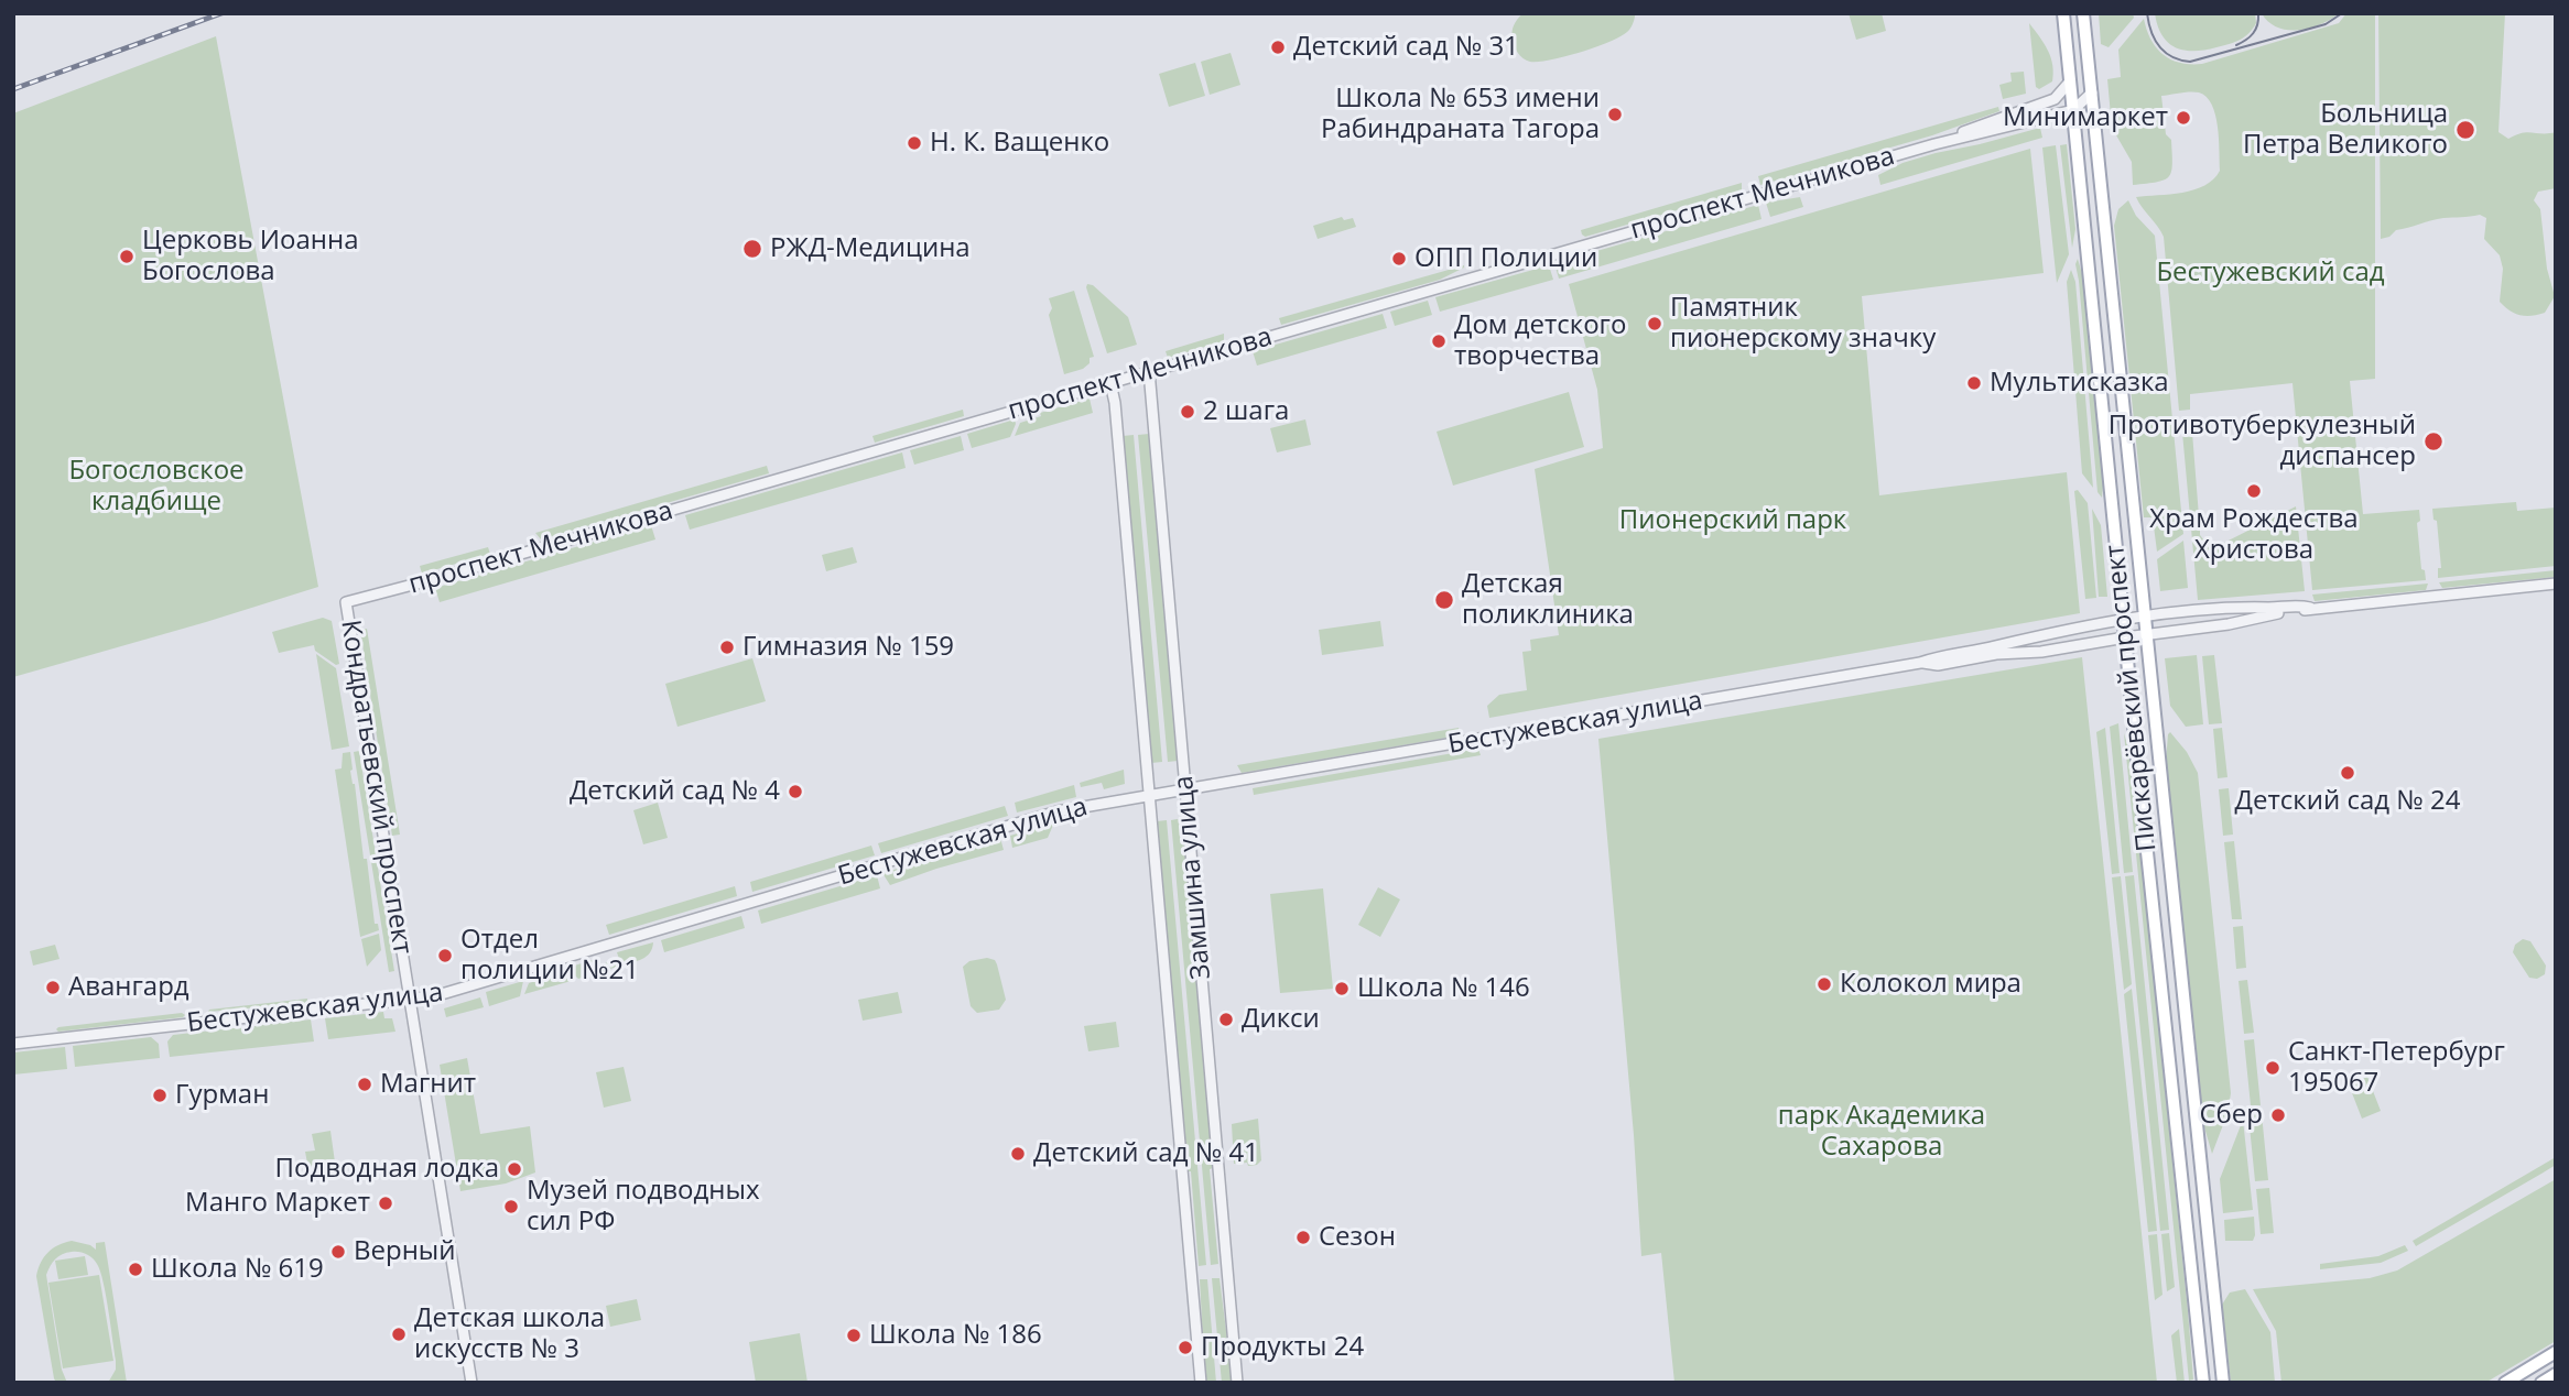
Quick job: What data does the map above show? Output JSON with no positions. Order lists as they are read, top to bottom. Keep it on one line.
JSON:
{"streets":{"main road":["Пискарёвский проспект"],"street":["проспект Мечникова","Бестужевская улица","Кондратьевский проспект","Замшина улица"]},"crossings":[["проспект Мечникова","Пискарёвский проспект"],["проспект Мечникова","Кондратьевский проспект"],["проспект Мечникова","Замшина улица"],["Пискарёвский проспект","Бестужевская улица"],["Бестужевская улица","Кондратьевский проспект"],["Бестужевская улица","Замшина улица"]],"parks":["Бестужевский сад","Богословское кладбище","Пионерский парк","парк Академика Сахарова"],"places":["Детский сад № 31","Школа № 653 имени Рабиндраната Тагора","Минимаркет","Больница Петра Великого","Н. К. Ващенко","РЖД-Медицина","Церковь Иоанна Богослова","ОПП Полиции","Памятник пионерскому значку","Дом детского творчества","Мультисказка","2 шага","Противотуберкулезный диспансер","Храм Рождества Христова","Детская поликлиника","Гимназия № 159","Детский сад № 24","Детский сад № 4","Отдел полиции №21","Колокол мира","Авангард","Школа № 146","Дикси","Санкт-Петербург 195067","Магнит","Гурман","Сбер","Детский сад № 41","Подводная лодка","Манго Маркет","Музей подводных сил РФ","Сезон","Верный","Школа № 619","Детская школа искусств № 3","Школа № 186","Продукты 24"]}
